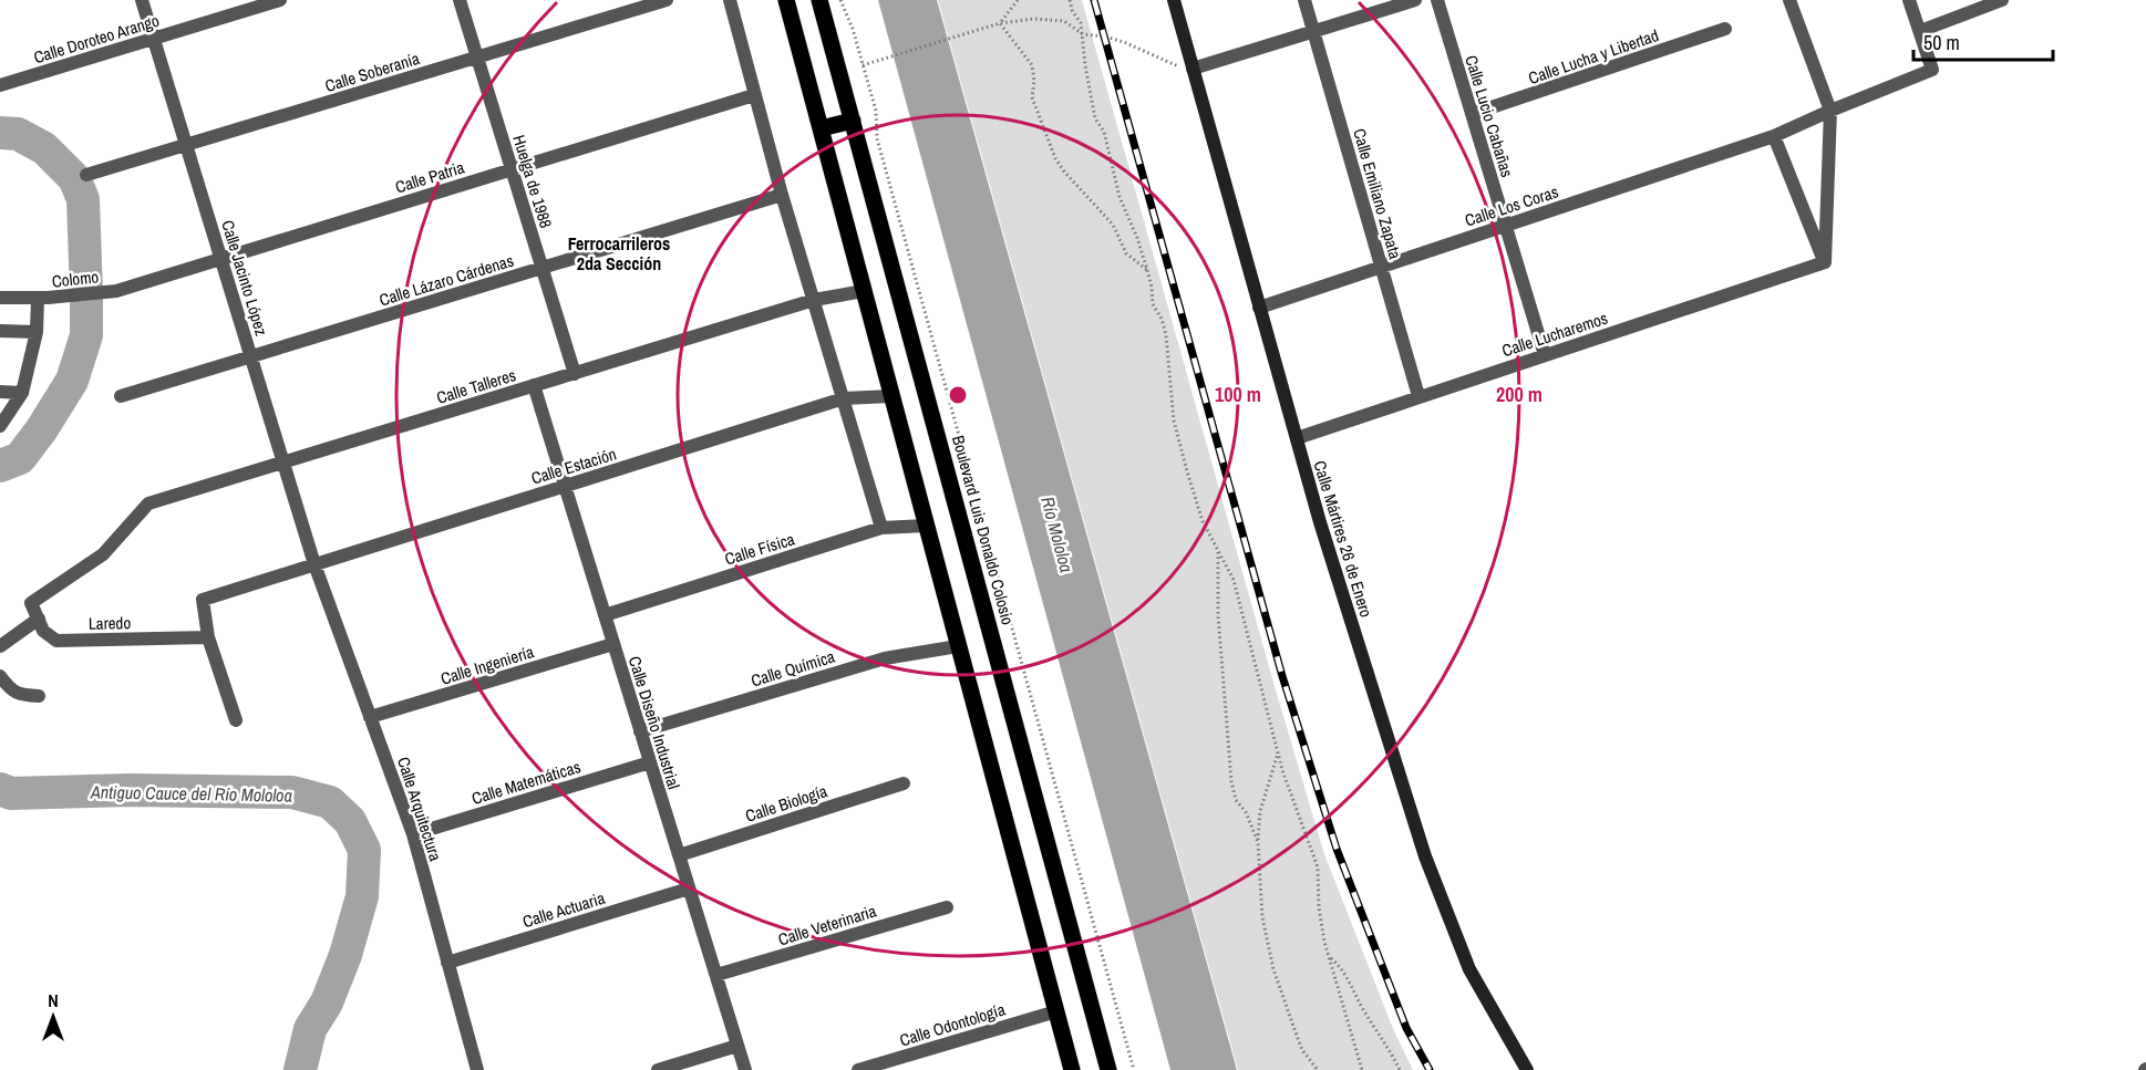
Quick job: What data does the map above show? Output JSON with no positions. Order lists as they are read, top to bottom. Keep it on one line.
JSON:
{"streets":{"main road":["Boulevard Luis Donaldo Colosio"],"street":["Calle Doroteo Arango","Calle Lucha y Libertad","Calle Soberanía","Calle Lucio Cabañas","Calle Patria","Huelga de 1988","Calle Emiliano Zapata","Calle Los Coras","Calle Jacinto López","Colomo","Calle Lázaro Cárdenas","Calle Lucharemos","Calle Talleres","Calle Estación","Calle Mártires 26 de Enero","Calle Física","Laredo","Calle Ingeniería","Calle Química","Calle Diseño Industrial","Calle Matemáticas","Calle Biología","Calle Arquitectura","Calle Actuaria","Calle Veterinaria","Calle Odontología"]},"crossings":[["Calle Doroteo Arango","Calle Jacinto López"],["Calle Lucha y Libertad","Calle Lucio Cabañas"],["Calle Soberanía","Huelga de 1988"],["Calle Soberanía","Calle Jacinto López"],["Calle Lucio Cabañas","Calle Los Coras"],["Calle Lucio Cabañas","Calle Lucharemos"],["Calle Patria","Huelga de 1988"],["Calle Patria","Calle Jacinto López"],["Calle Patria","Colomo"],["Huelga de 1988","Calle Lázaro Cárdenas"],["Huelga de 1988","Calle Talleres"],["Calle Emiliano Zapata","Calle Los Coras"],["Calle Emiliano Zapata","Calle Lucharemos"],["Calle Los Coras","Calle Mártires 26 de Enero"],["Calle Jacinto López","Calle Lázaro Cárdenas"],["Calle Jacinto López","Calle Talleres"],["Calle Jacinto López","Calle Estación"],["Calle Jacinto López","Calle Arquitectura"],["Calle Lucharemos","Calle Mártires 26 de Enero"],["Calle Talleres","Laredo"],["Calle Talleres","Calle Diseño Industrial"],["Calle Estación","Calle Diseño Industrial"],["Calle Estación","Calle Arquitectura"],["Calle Física","Calle Diseño Industrial"],["Calle Ingeniería","Calle Diseño Industrial"],["Calle Ingeniería","Calle Arquitectura"],["Calle Química","Calle Diseño Industrial"],["Calle Diseño Industrial","Calle Matemáticas"],["Calle Diseño Industrial","Calle Biología"],["Calle Diseño Industrial","Calle Actuaria"],["Calle Diseño Industrial","Calle Veterinaria"],["Calle Matemáticas","Calle Arquitectura"],["Calle Arquitectura","Calle Actuaria"]],"districts":["Ferrocarrileros 2da Sección"],"water":["Río Mololoa","Antiguo Cauce del Río Mololoa"],"scale_bar":"50 m","north":"top","rings":["100 m","200 m"]}
